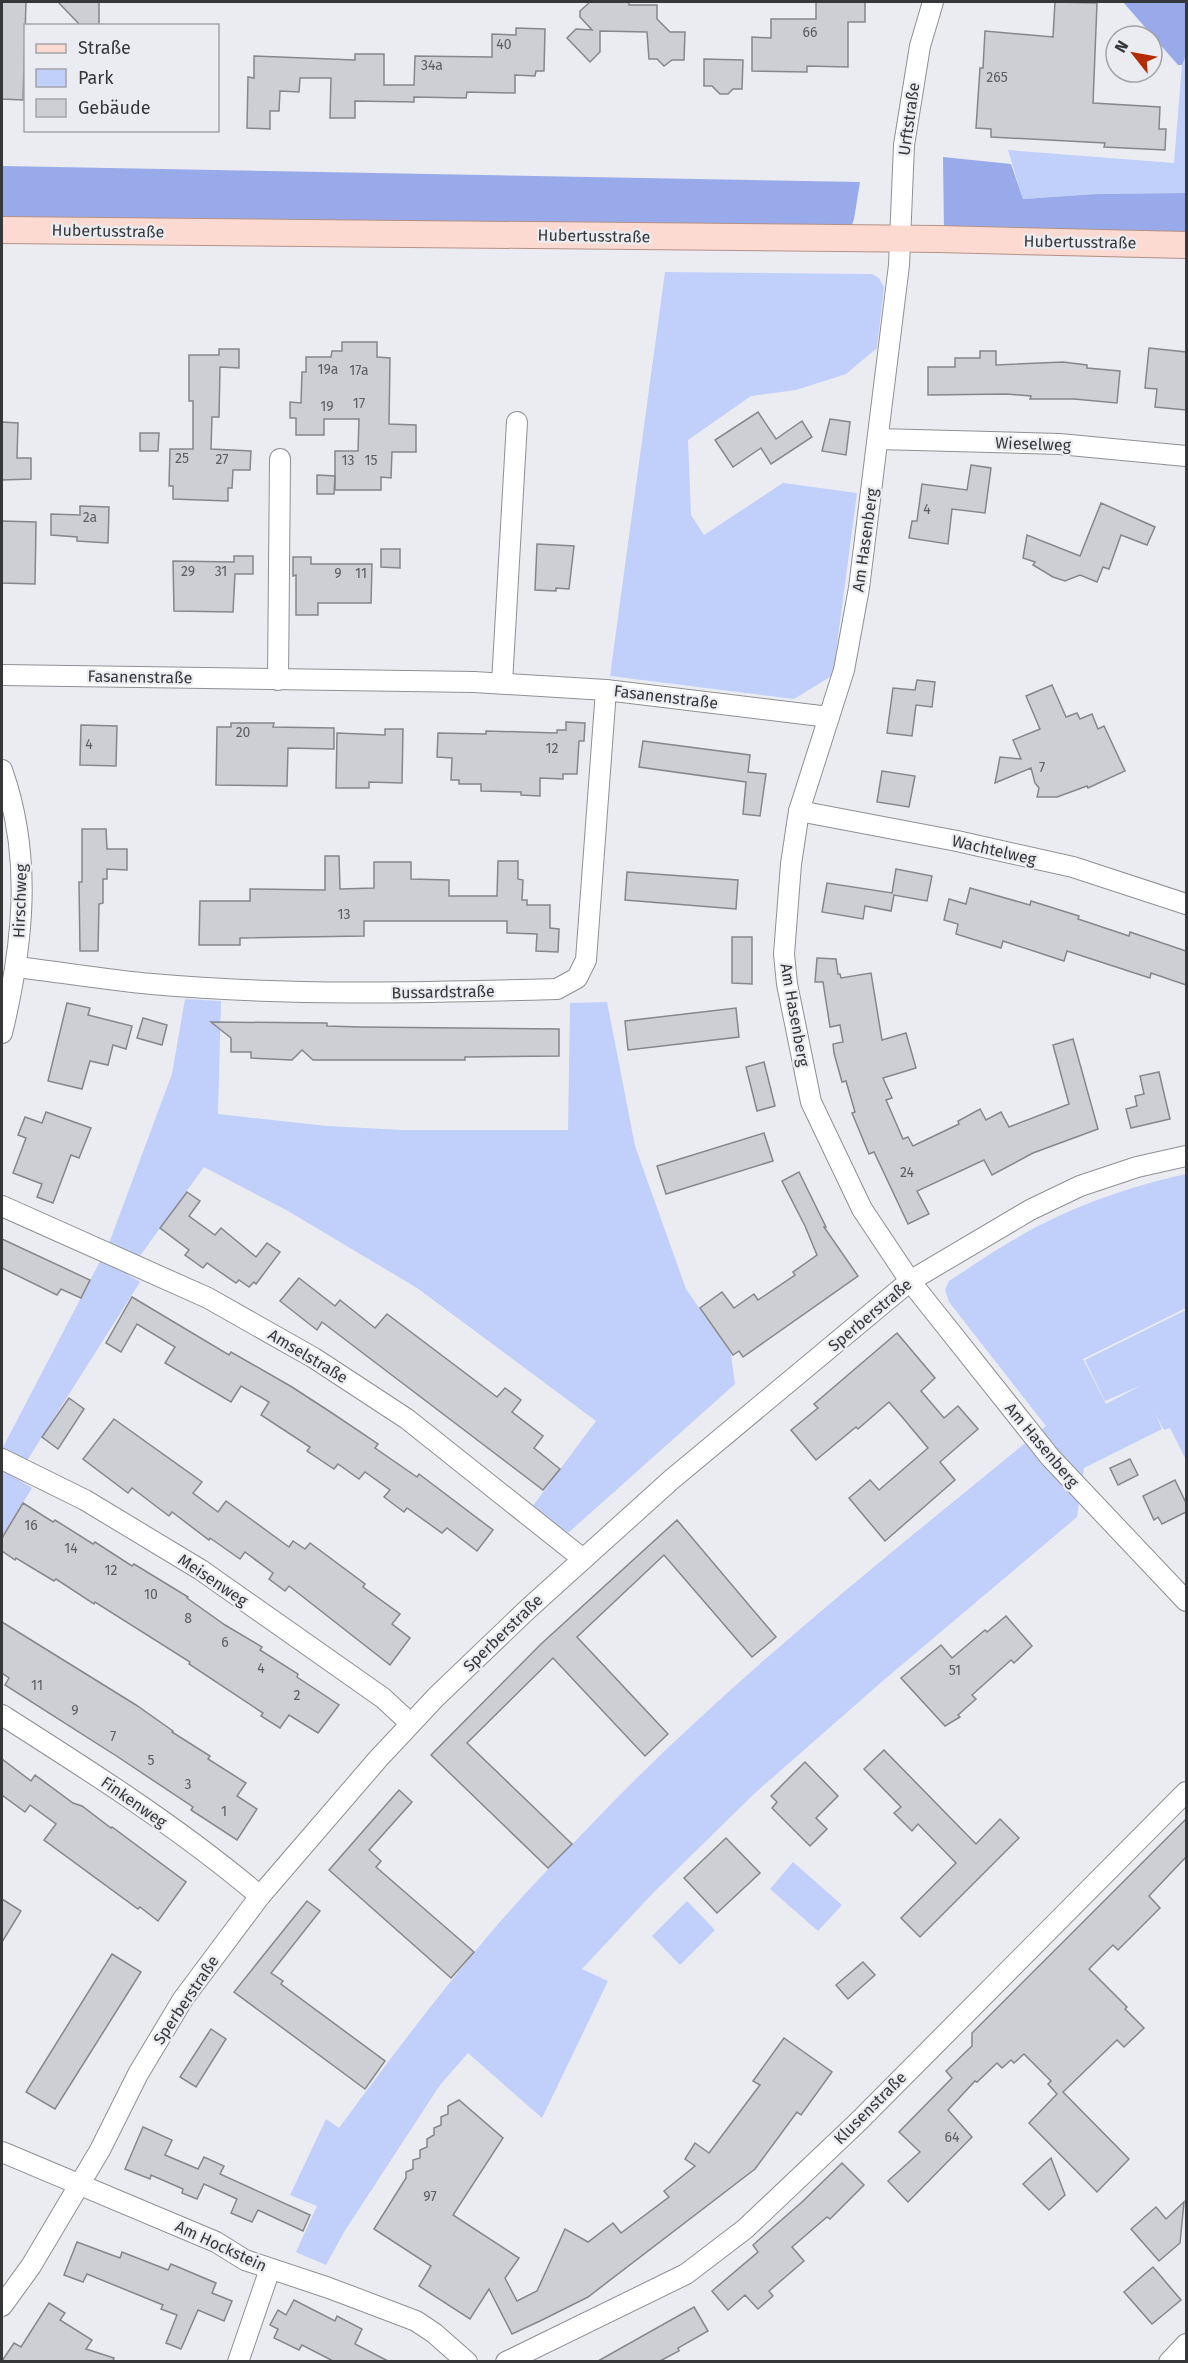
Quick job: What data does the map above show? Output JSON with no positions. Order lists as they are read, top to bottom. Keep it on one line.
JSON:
{"streets":{"main road":["Hubertusstraße"],"street":["Urftstraße","Wieselweg","Am Hasenberg","Fasanenstraße","Wachtelweg","Hirschweg","Bussardstraße","Sperberstraße","Amselstraße","Meisenweg","Finkenweg","Klusenstraße","Am Hockstein"]},"crossings":[["Urftstraße","Hubertusstraße"],["Urftstraße","Am Hasenberg"],["Hubertusstraße","Am Hasenberg"],["Wieselweg","Am Hasenberg"],["Am Hasenberg","Fasanenstraße"],["Am Hasenberg","Wachtelweg"],["Am Hasenberg","Sperberstraße"],["Fasanenstraße","Bussardstraße"],["Hirschweg","Bussardstraße"],["Sperberstraße","Amselstraße"],["Sperberstraße","Meisenweg"],["Sperberstraße","Finkenweg"],["Sperberstraße","Am Hockstein"]],"house_numbers":["66","40","34a","265","19a","17a","17","19","25","27","13","15","4","2a","29","31","9","11","20","4","12","7","13","24","16","14","12","10","8","6","4","51","11","2","9","7","5","3","1","64","97"],"legend":["Straße","Park","Gebäude"],"north":"top left"}
